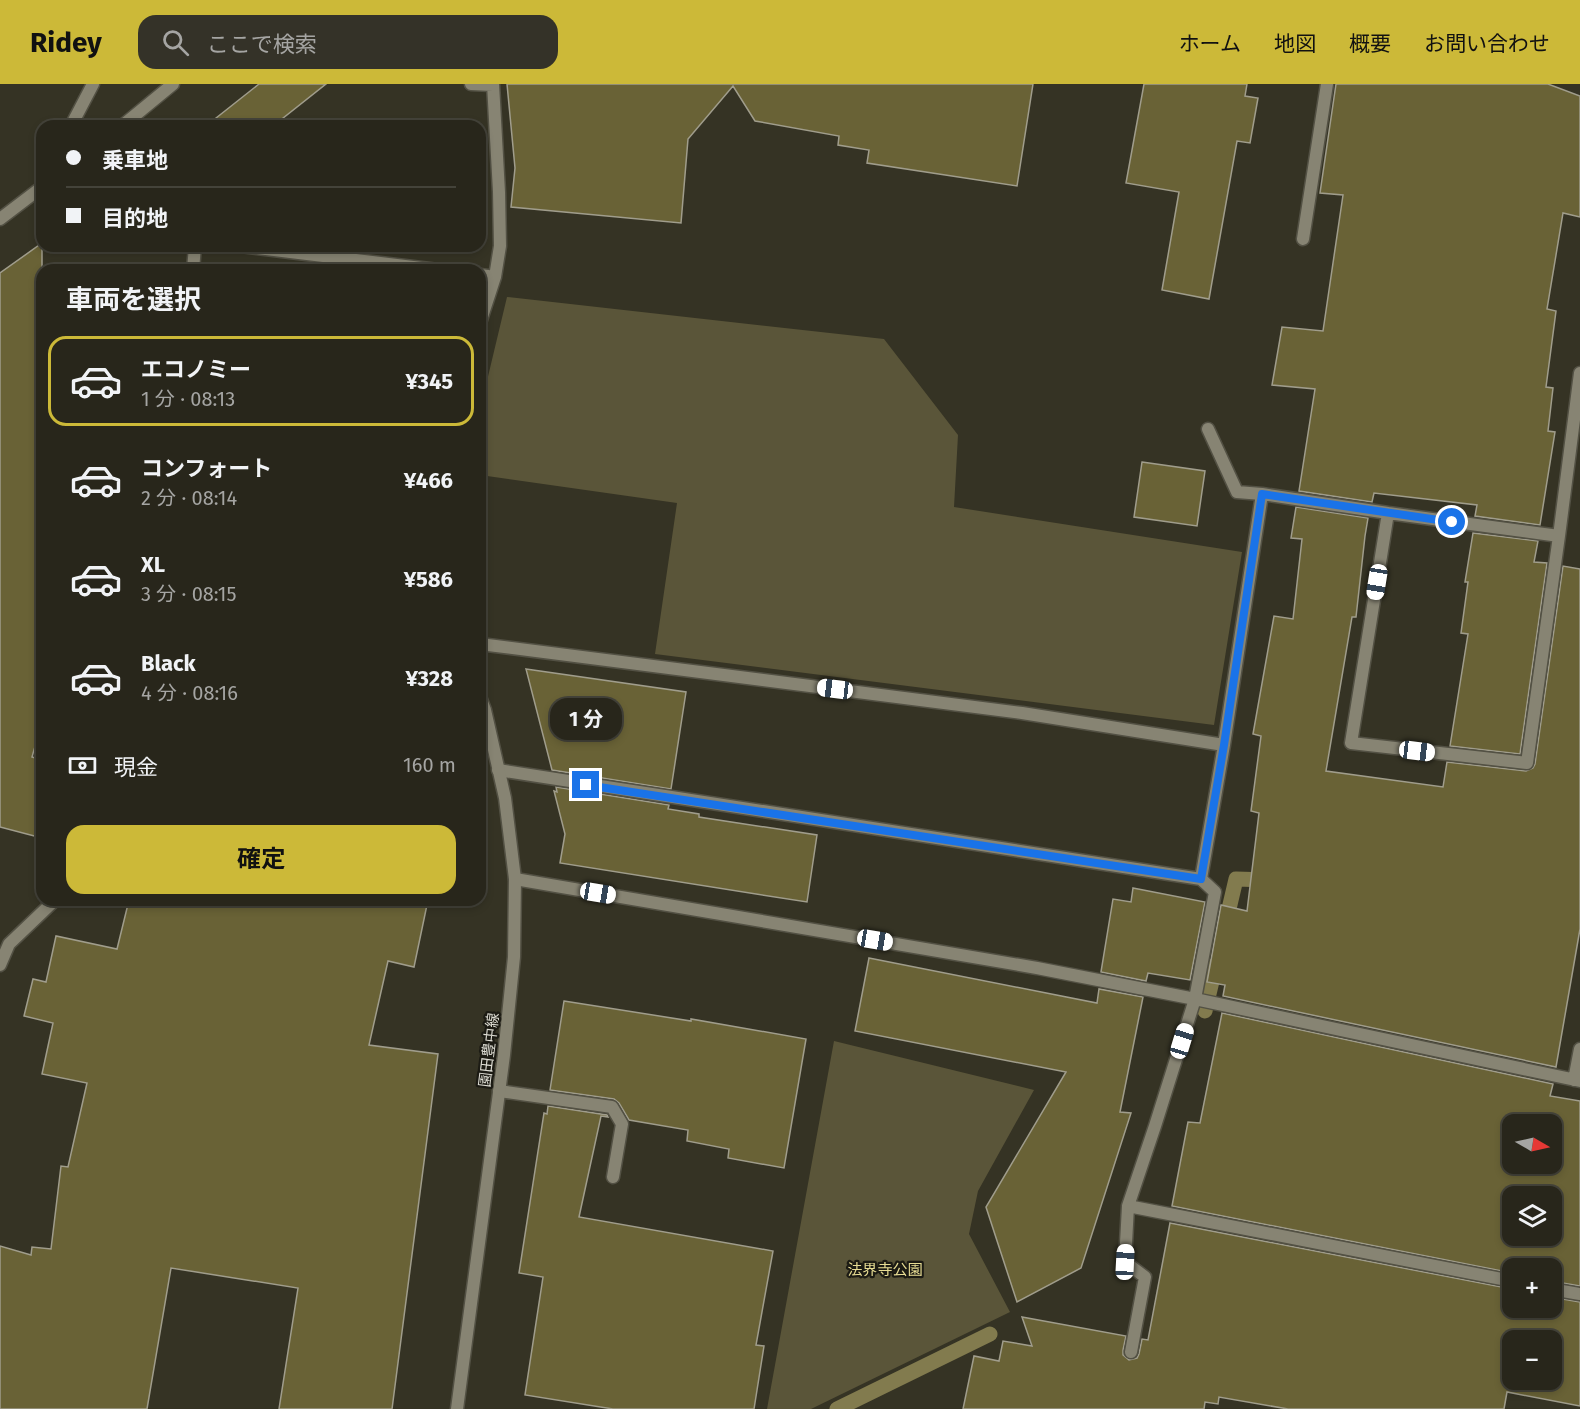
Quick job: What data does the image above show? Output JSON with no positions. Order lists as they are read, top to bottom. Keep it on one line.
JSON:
{"streets":{"street":["園田豊中線"]},"parks":["法界寺公園"],"north":"right","page":{"header":"Ridey","search":"ここで検索","nav":["ホーム","地図","概要","お問い合わせ"],"banner":["乗車地","目的地"],"heading":"車両を選択","list":[{"name":"エコノミー","note":"1 分 · 08:13","value":"¥345"},{"name":"コンフォート","note":"2 分 · 08:14","value":"¥466"},{"name":"XL","note":"3 分 · 08:15","value":"¥586"},{"name":"Black","note":"4 分 · 08:16","value":"¥328"}],"bubble":"1 分","pay":["現金","160 m"],"buttons":"確定","map_buttons":["+","−"]}}
